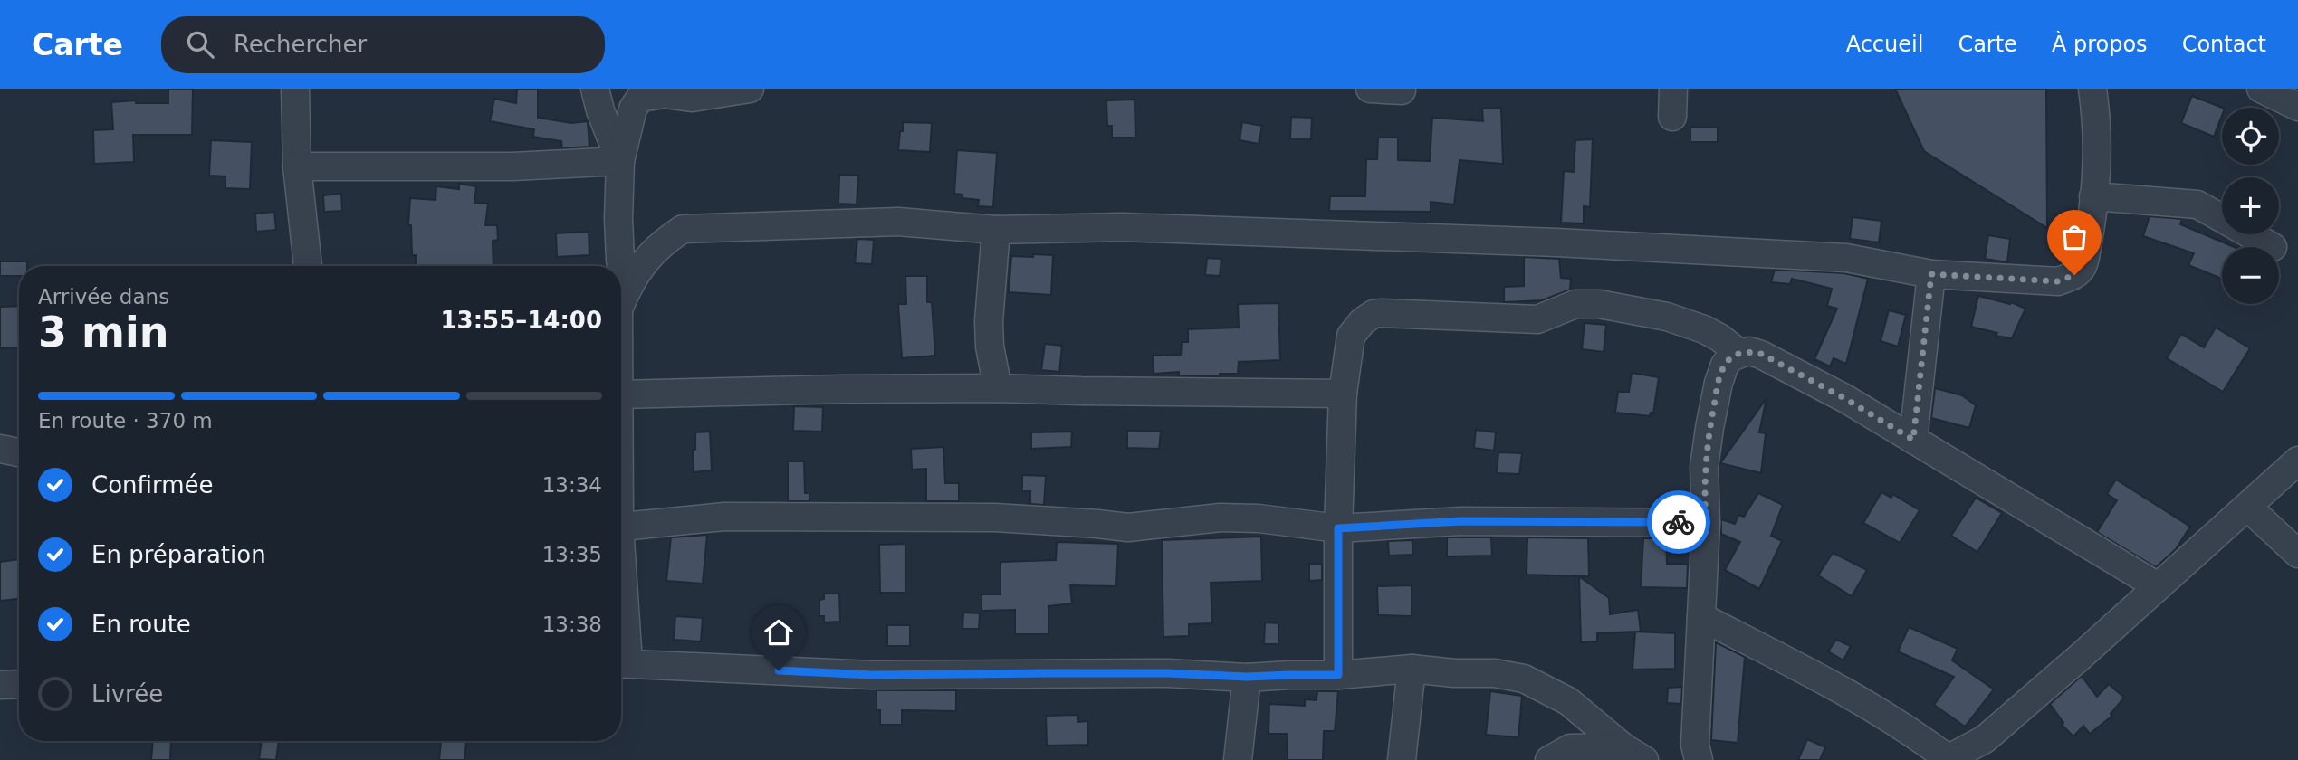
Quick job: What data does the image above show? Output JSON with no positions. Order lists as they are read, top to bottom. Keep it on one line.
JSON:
{"page":{"header":"Carte","search":"Rechercher","nav":["Accueil","Carte","À propos","Contact"],"map_buttons":["+","−"],"heading":["3 min","Arrivée dans","13:55–14:00"],"bar":"En route · 370 m","list":[["Confirmée","13:34"],["En préparation","13:35"],["En route","13:38"],"Livrée"]}}
